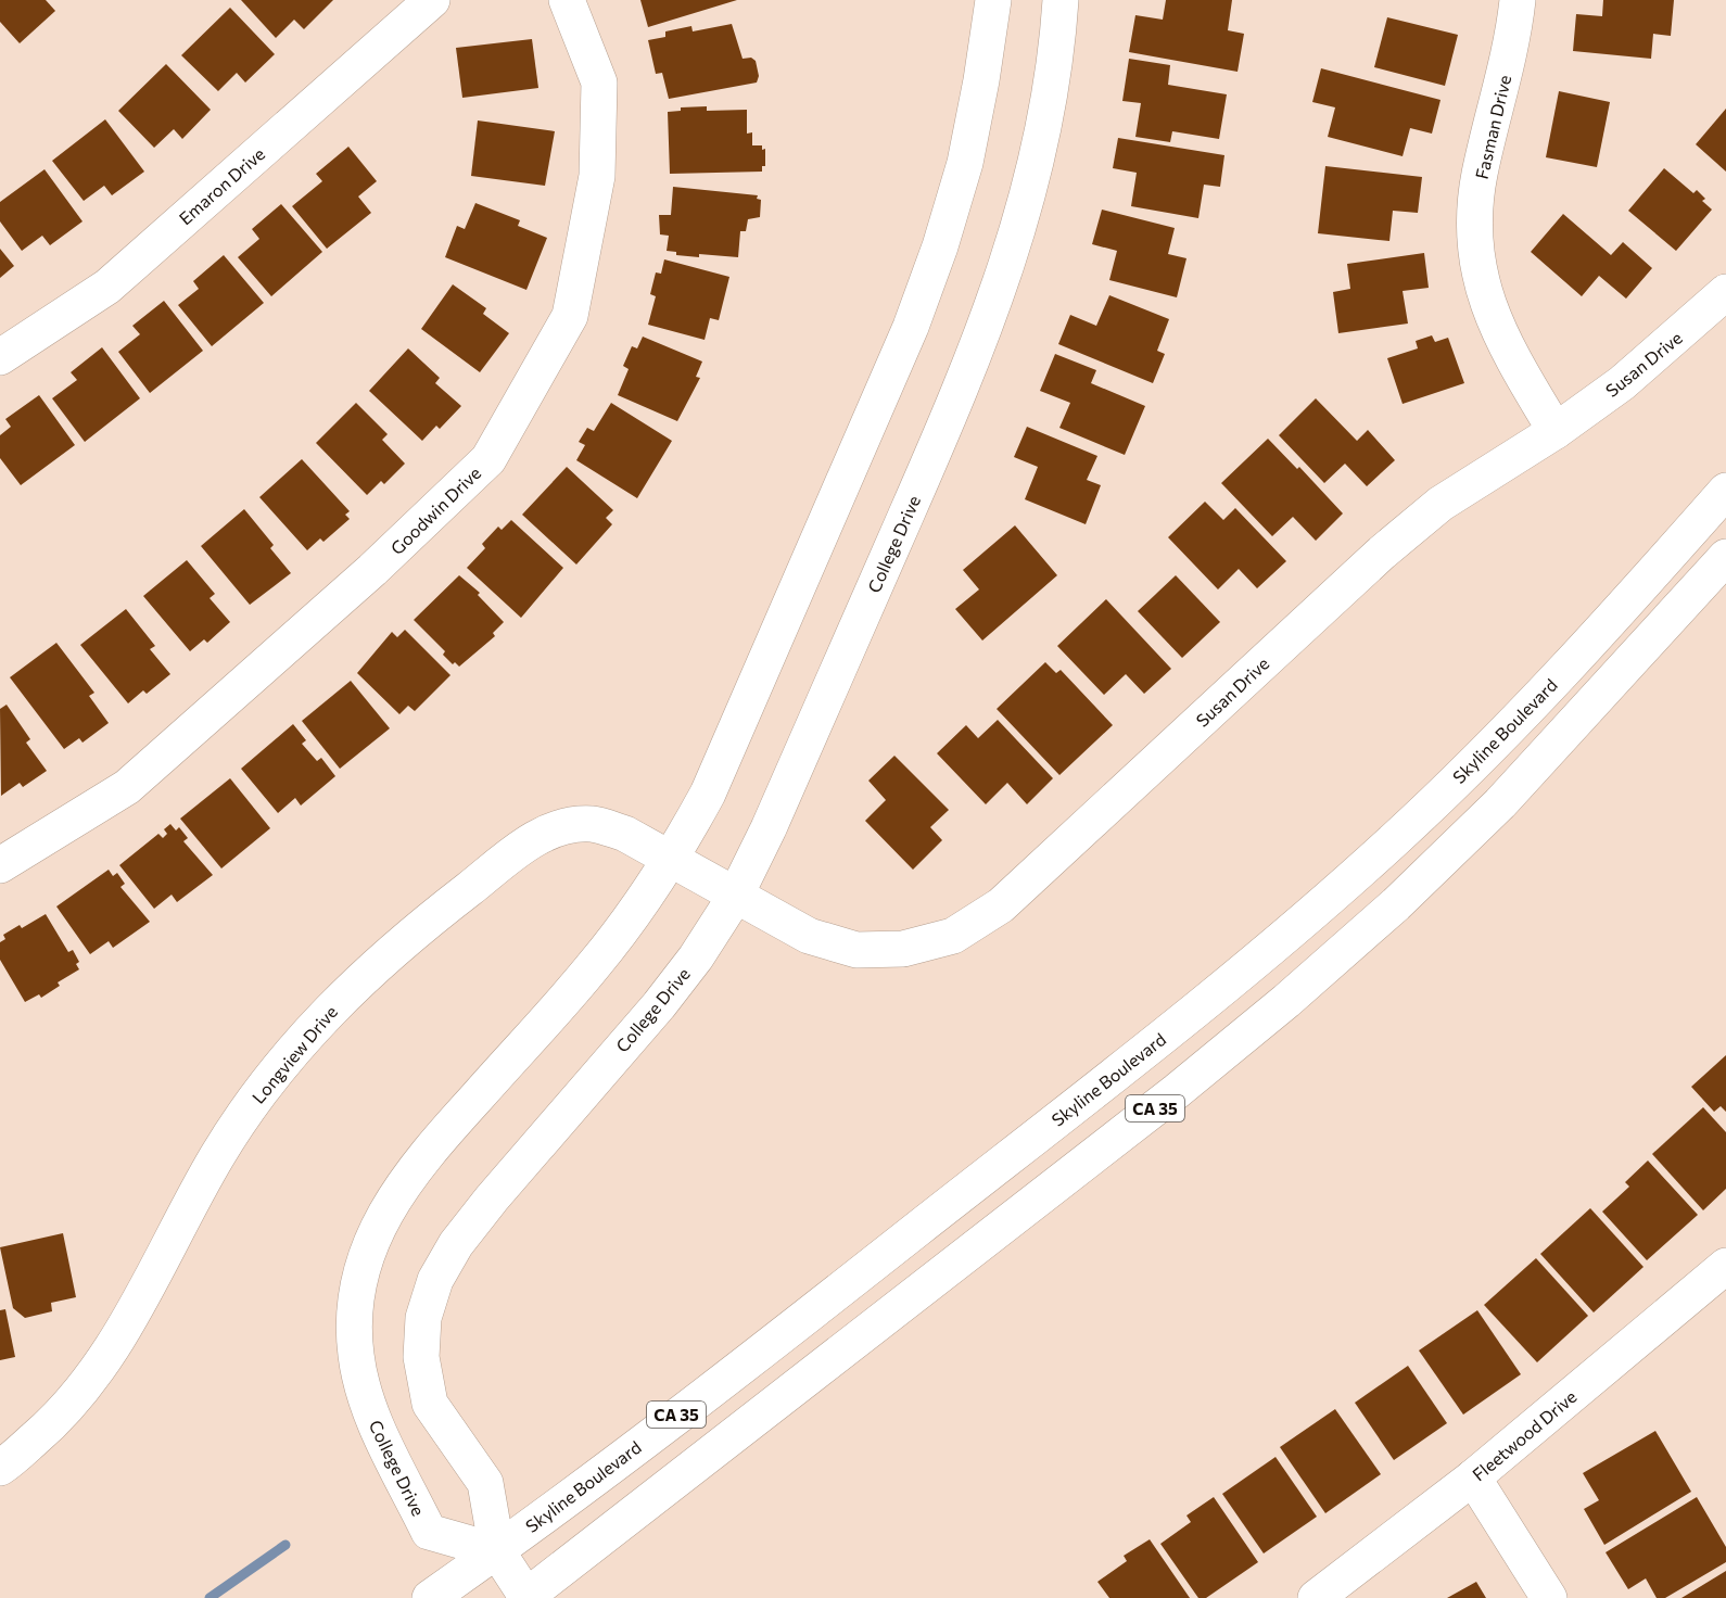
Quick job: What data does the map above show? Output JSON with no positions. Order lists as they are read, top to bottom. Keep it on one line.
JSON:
{"streets":{"street":["Fasman Drive","Emaron Drive","Susan Drive","Goodwin Drive","College Drive","Skyline Boulevard","Longview Drive","CA 35","Fleetwood Drive"]},"crossings":[["Fasman Drive","Susan Drive"],["Susan Drive","College Drive"],["Susan Drive","Longview Drive"],["College Drive","Skyline Boulevard"],["College Drive","Longview Drive"]]}
